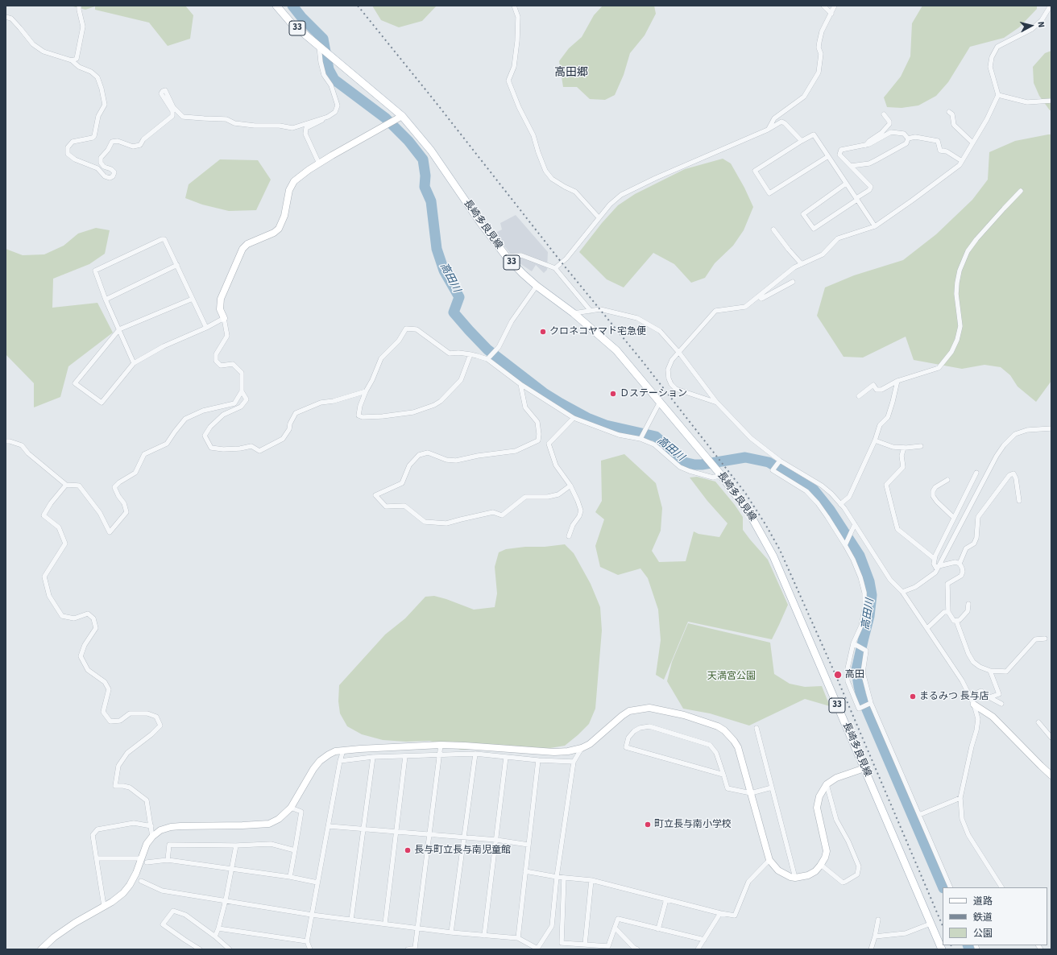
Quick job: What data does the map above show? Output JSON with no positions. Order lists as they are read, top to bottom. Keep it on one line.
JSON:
{"streets":{"main road":["33","長崎多良見線"]},"districts":["高田郷"],"water":["高田川"],"parks":["天満宮公園"],"places":["クロネコヤマト宅急便","Ｄステーション","高田","まるみつ 長与店","町立長与南小学校","長与町立長与南児童館"],"legend":["道路","鉄道","公園"],"north":"right"}
